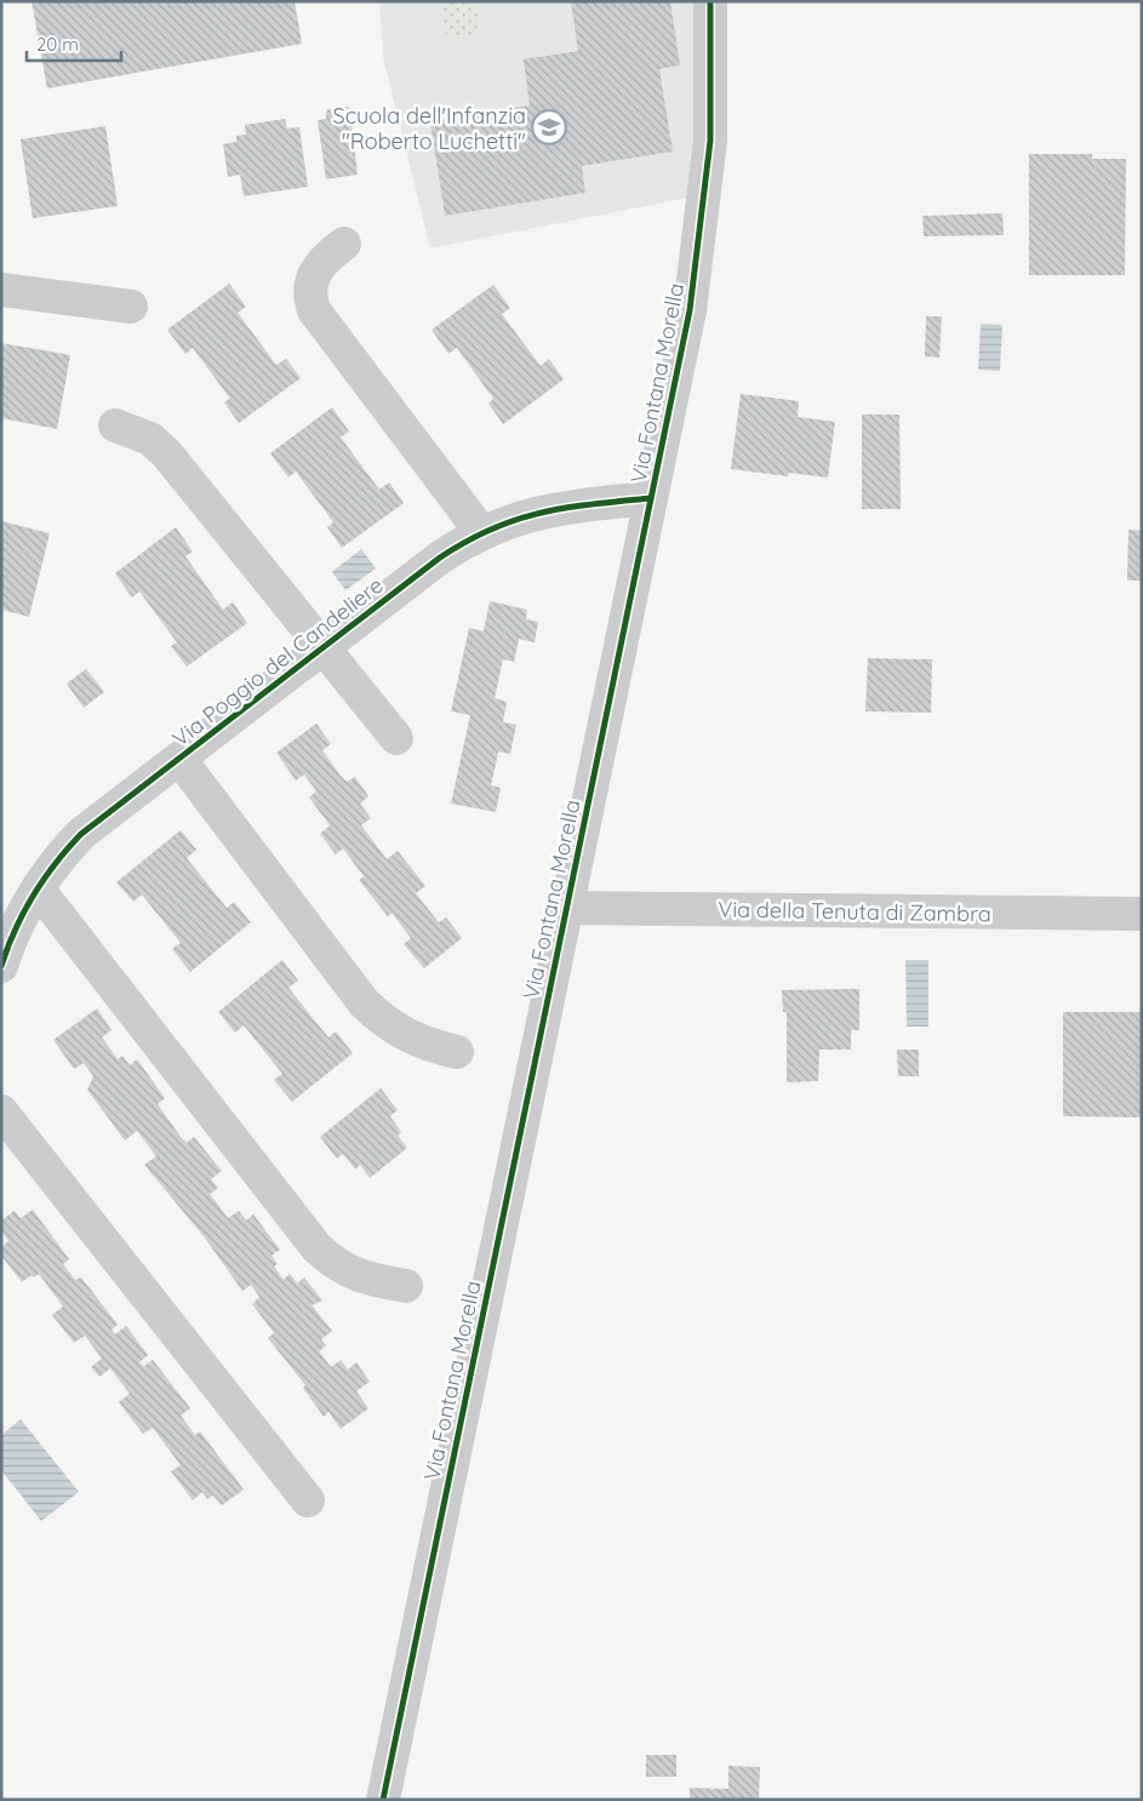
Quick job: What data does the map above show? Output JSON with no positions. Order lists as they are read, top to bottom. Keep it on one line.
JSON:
{"streets":{"street":["Via Fontana Morella","Via Poggio del Candeliere","Via della Tenuta di Zambra"]},"crossings":[["Via Fontana Morella","Via Poggio del Candeliere"],["Via Fontana Morella","Via della Tenuta di Zambra"]],"places":{"school or university":["Scuola dell'Infanzia \"Roberto Luchetti\""]},"scale_bar":"20 m"}
